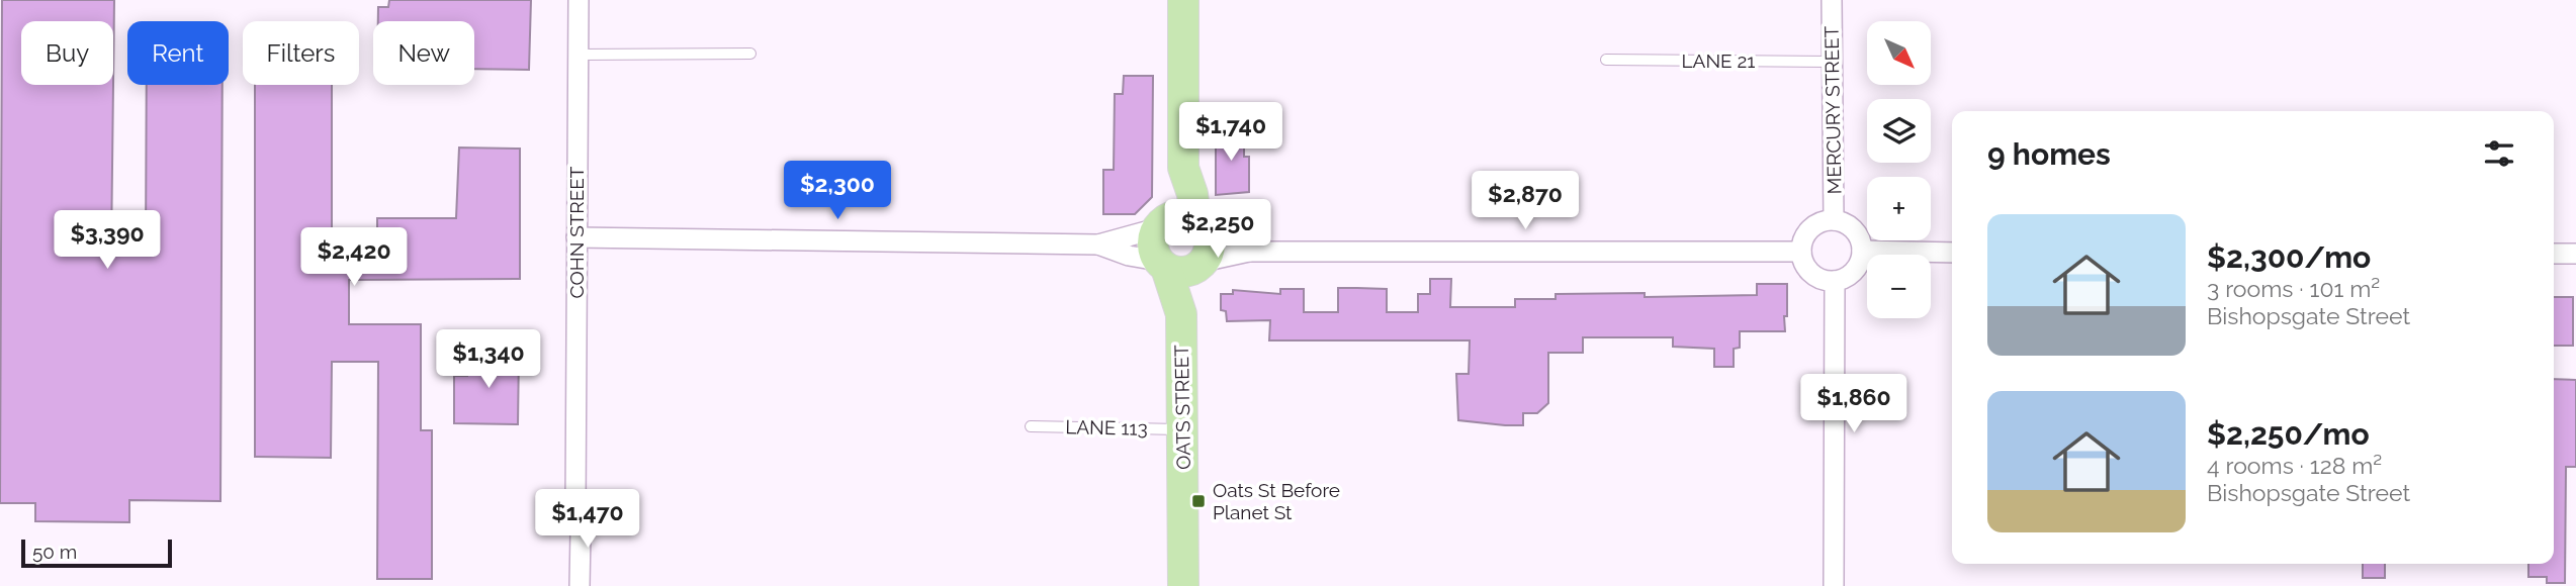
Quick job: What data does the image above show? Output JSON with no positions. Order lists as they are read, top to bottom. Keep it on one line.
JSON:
{"streets":{"main road":["OATS STREET"],"street":["MERCURY STREET","COHN STREET"],"lane":["LANE 21","LANE 113"]},"crossings":[["LANE 21","MERCURY STREET"],["OATS STREET","LANE 113"]],"places":{"transit":["Oats St Before Planet St"]},"scale_bar":"50 m","north":"bottom right","page":{"map_buttons":["+","−"],"chip":["Buy","Rent","Filters","New"],"price":["$1,740","$2,300","$2,870","$2,250","$3,390","$2,420","$1,340","$1,860","$1,470"],"heading":"9 homes","list":[{"name":"$2,300/mo","note":"3 rooms · 101 m² · Bishopsgate Street"},{"name":"$2,250/mo","note":"4 rooms · 128 m² · Bishopsgate Street"}],"scale":"50 m"}}
